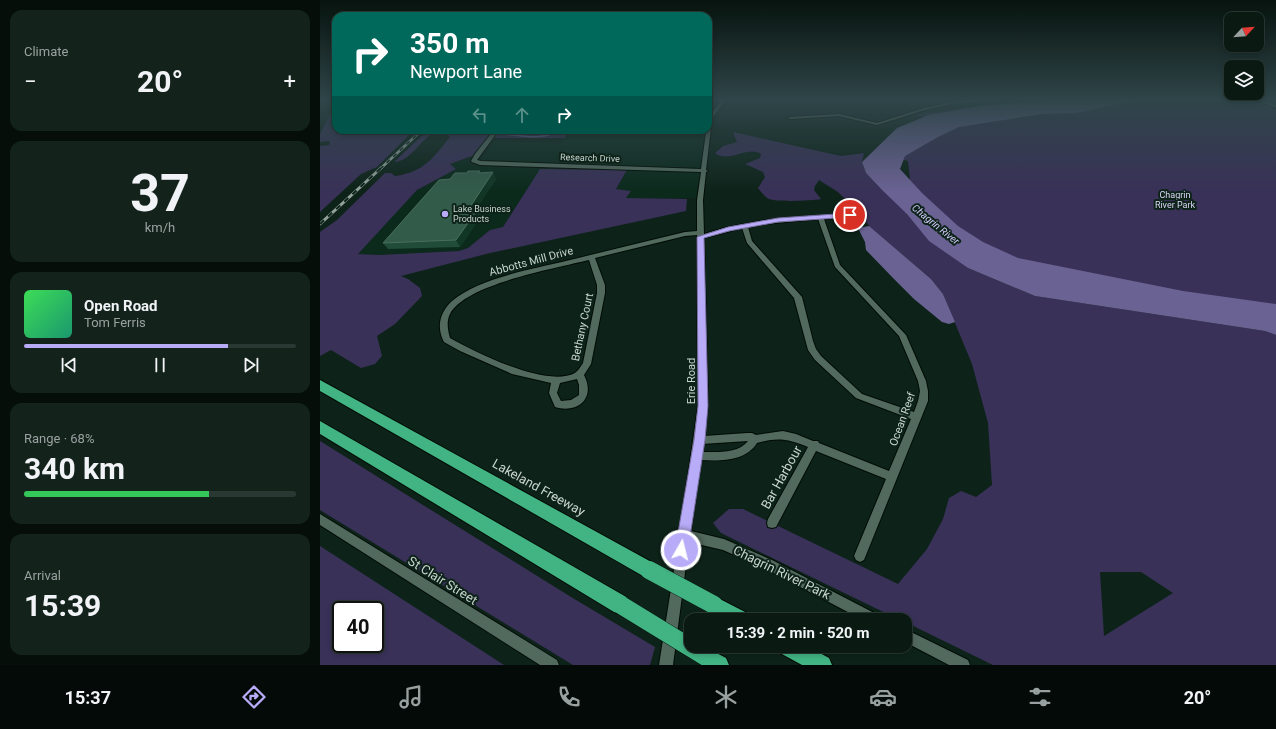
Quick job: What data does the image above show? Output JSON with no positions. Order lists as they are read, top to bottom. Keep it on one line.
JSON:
{"streets":{"highway":["Lakeland Freeway"],"street":["Research Drive","Abbotts Mill Drive","Bethany Court","Erie Road","Ocean Reef","Bar Harbour","Chagrin River Park","St Clair Street"]},"crossings":[["Research Drive","Erie Road"],["Abbotts Mill Drive","Bethany Court"],["Abbotts Mill Drive","Erie Road"],["Abbotts Mill Drive","Ocean Reef"],["Erie Road","Chagrin River Park"]],"water":["Chagrin River"],"parks":["Chagrin River Park"],"places":["Lake Business Products"],"north":"top right","page":{"tile":["Climate",["37","km/h"],["Range · 68%","340 km"],["Arrival","15:39"]],"turn":["350 m","Newport Lane"],"heat":["−","20°","+"],"song":["Open Road","Tom Ferris"],"limit":"40","trip":"15:39 · 2 min · 520 m","tabs":["15:37","20°"]}}
